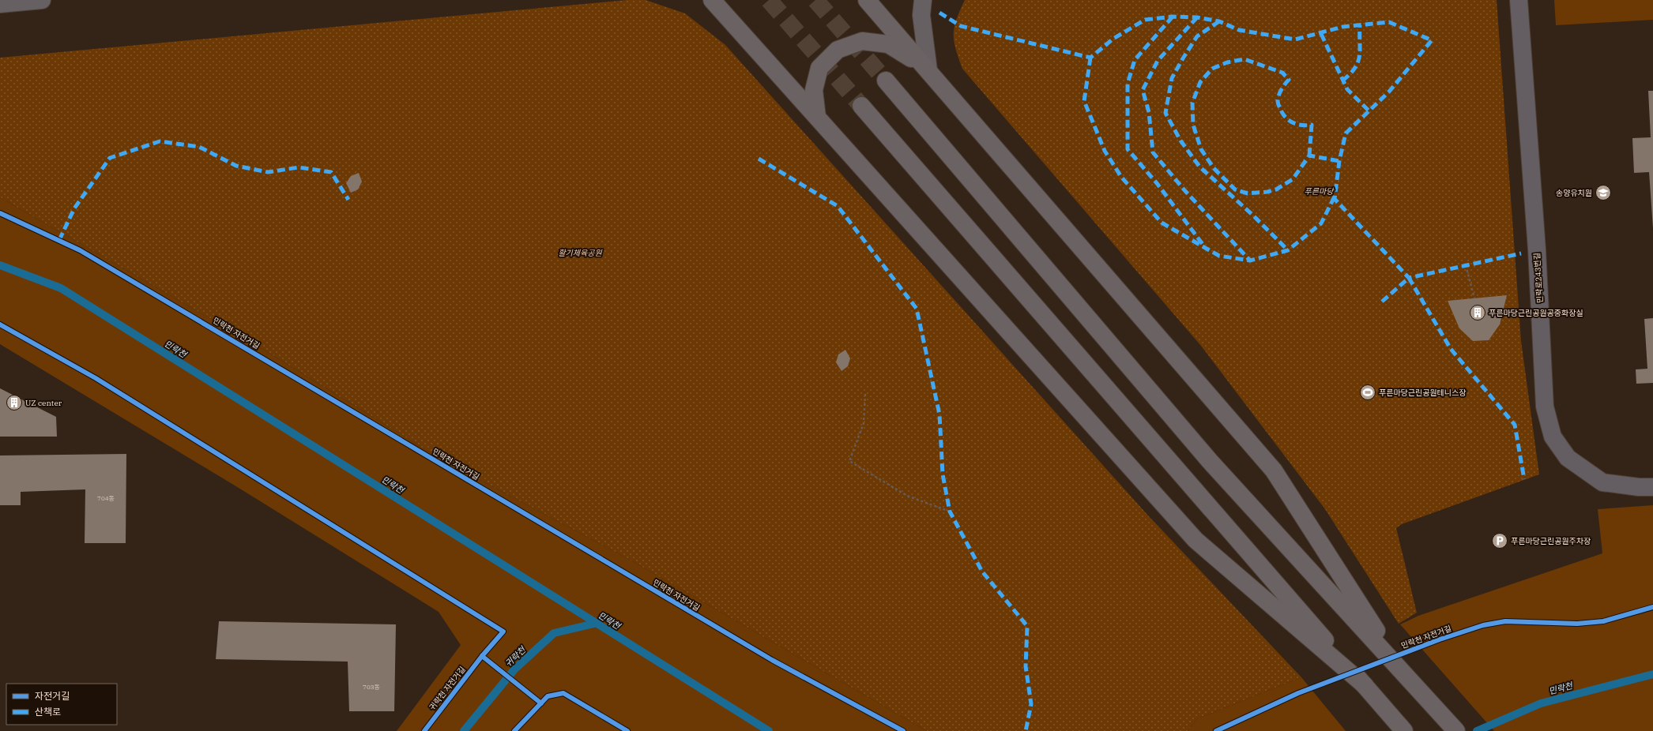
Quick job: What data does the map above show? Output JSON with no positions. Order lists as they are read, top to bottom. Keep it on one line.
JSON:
{"streets":{"street":["민락로243번길"],"cycle path":["민락천 자전거길","귀락천 자전거길"]},"water":["민락천","귀락천"],"parks":["푸른마당","활기체육공원"],"places":{"school or university":["송양유치원"],"building":["푸른마당근린공원공중화장실","UZ center"],"sports":["푸른마당근린공원테니스장"],"parking":["푸른마당근린공원주차장"]},"house_numbers":["704동","703동"],"legend":["자전거길","산책로"]}
